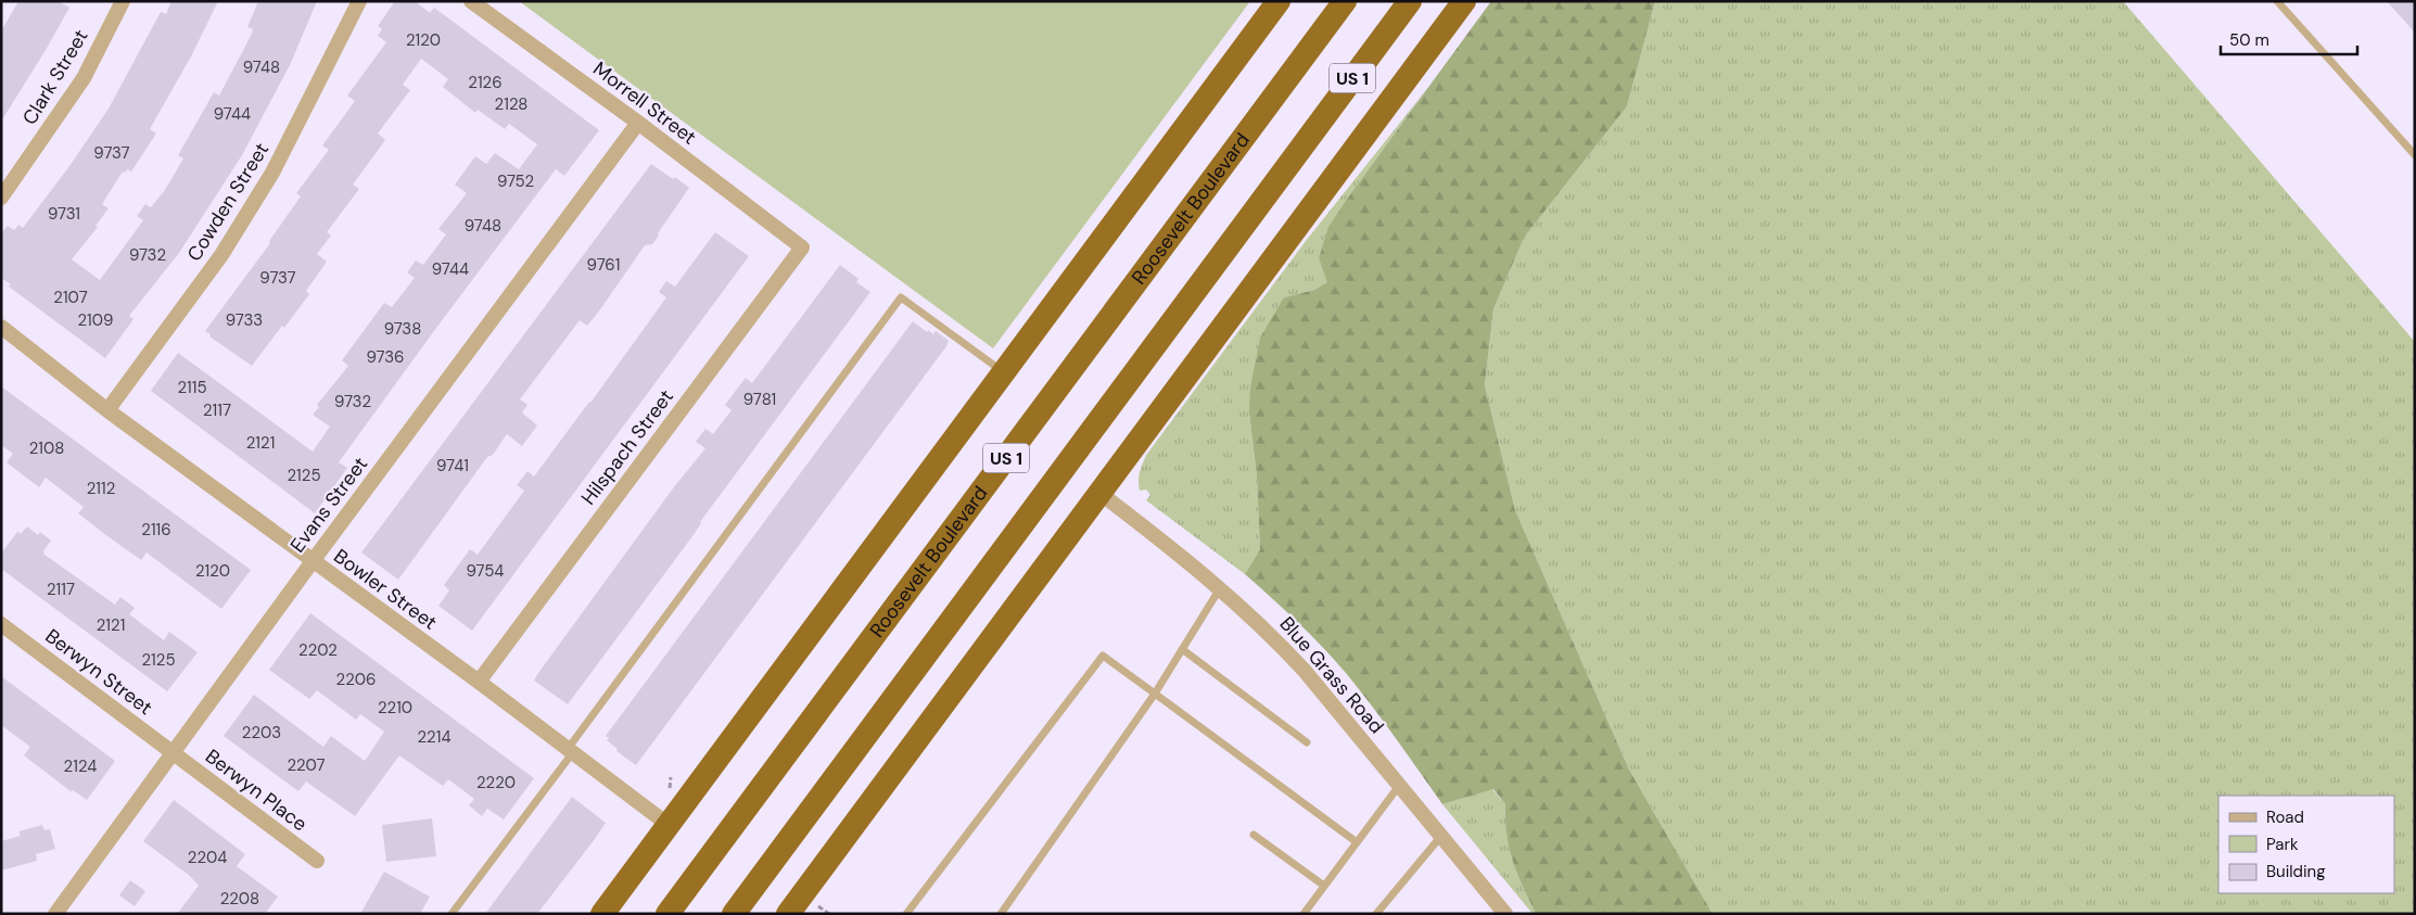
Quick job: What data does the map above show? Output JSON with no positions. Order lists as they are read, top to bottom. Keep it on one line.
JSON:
{"streets":{"highway":["US 1","Roosevelt Boulevard"],"street":["Clark Street","Morrell Street","Cowden Street","Hilspach Street","Evans Street","Bowler Street","Berwyn Street","Blue Grass Road","Berwyn Place"]},"crossings":[["US 1","Bowler Street"],["US 1","Blue Grass Road"],["Morrell Street","Hilspach Street"],["Morrell Street","Evans Street"],["Cowden Street","Bowler Street"],["Hilspach Street","Bowler Street"],["Evans Street","Bowler Street"],["Evans Street","Berwyn Street"],["Evans Street","Berwyn Place"],["Berwyn Street","Berwyn Place"]],"house_numbers":["2120","9748","2126","2128","9744","9737","9752","9731","9748","9732","9761","9744","9737","2107","2109","9733","9738","9736","2115","9781","9732","2117","2121","2108","9741","2125","2112","2116","2120","9754","2117","2121","2202","2125","2206","2210","2203","2214","2207","2124","2220","2204","2208"],"legend":["Road","Park","Building"],"scale_bar":"50 m"}
